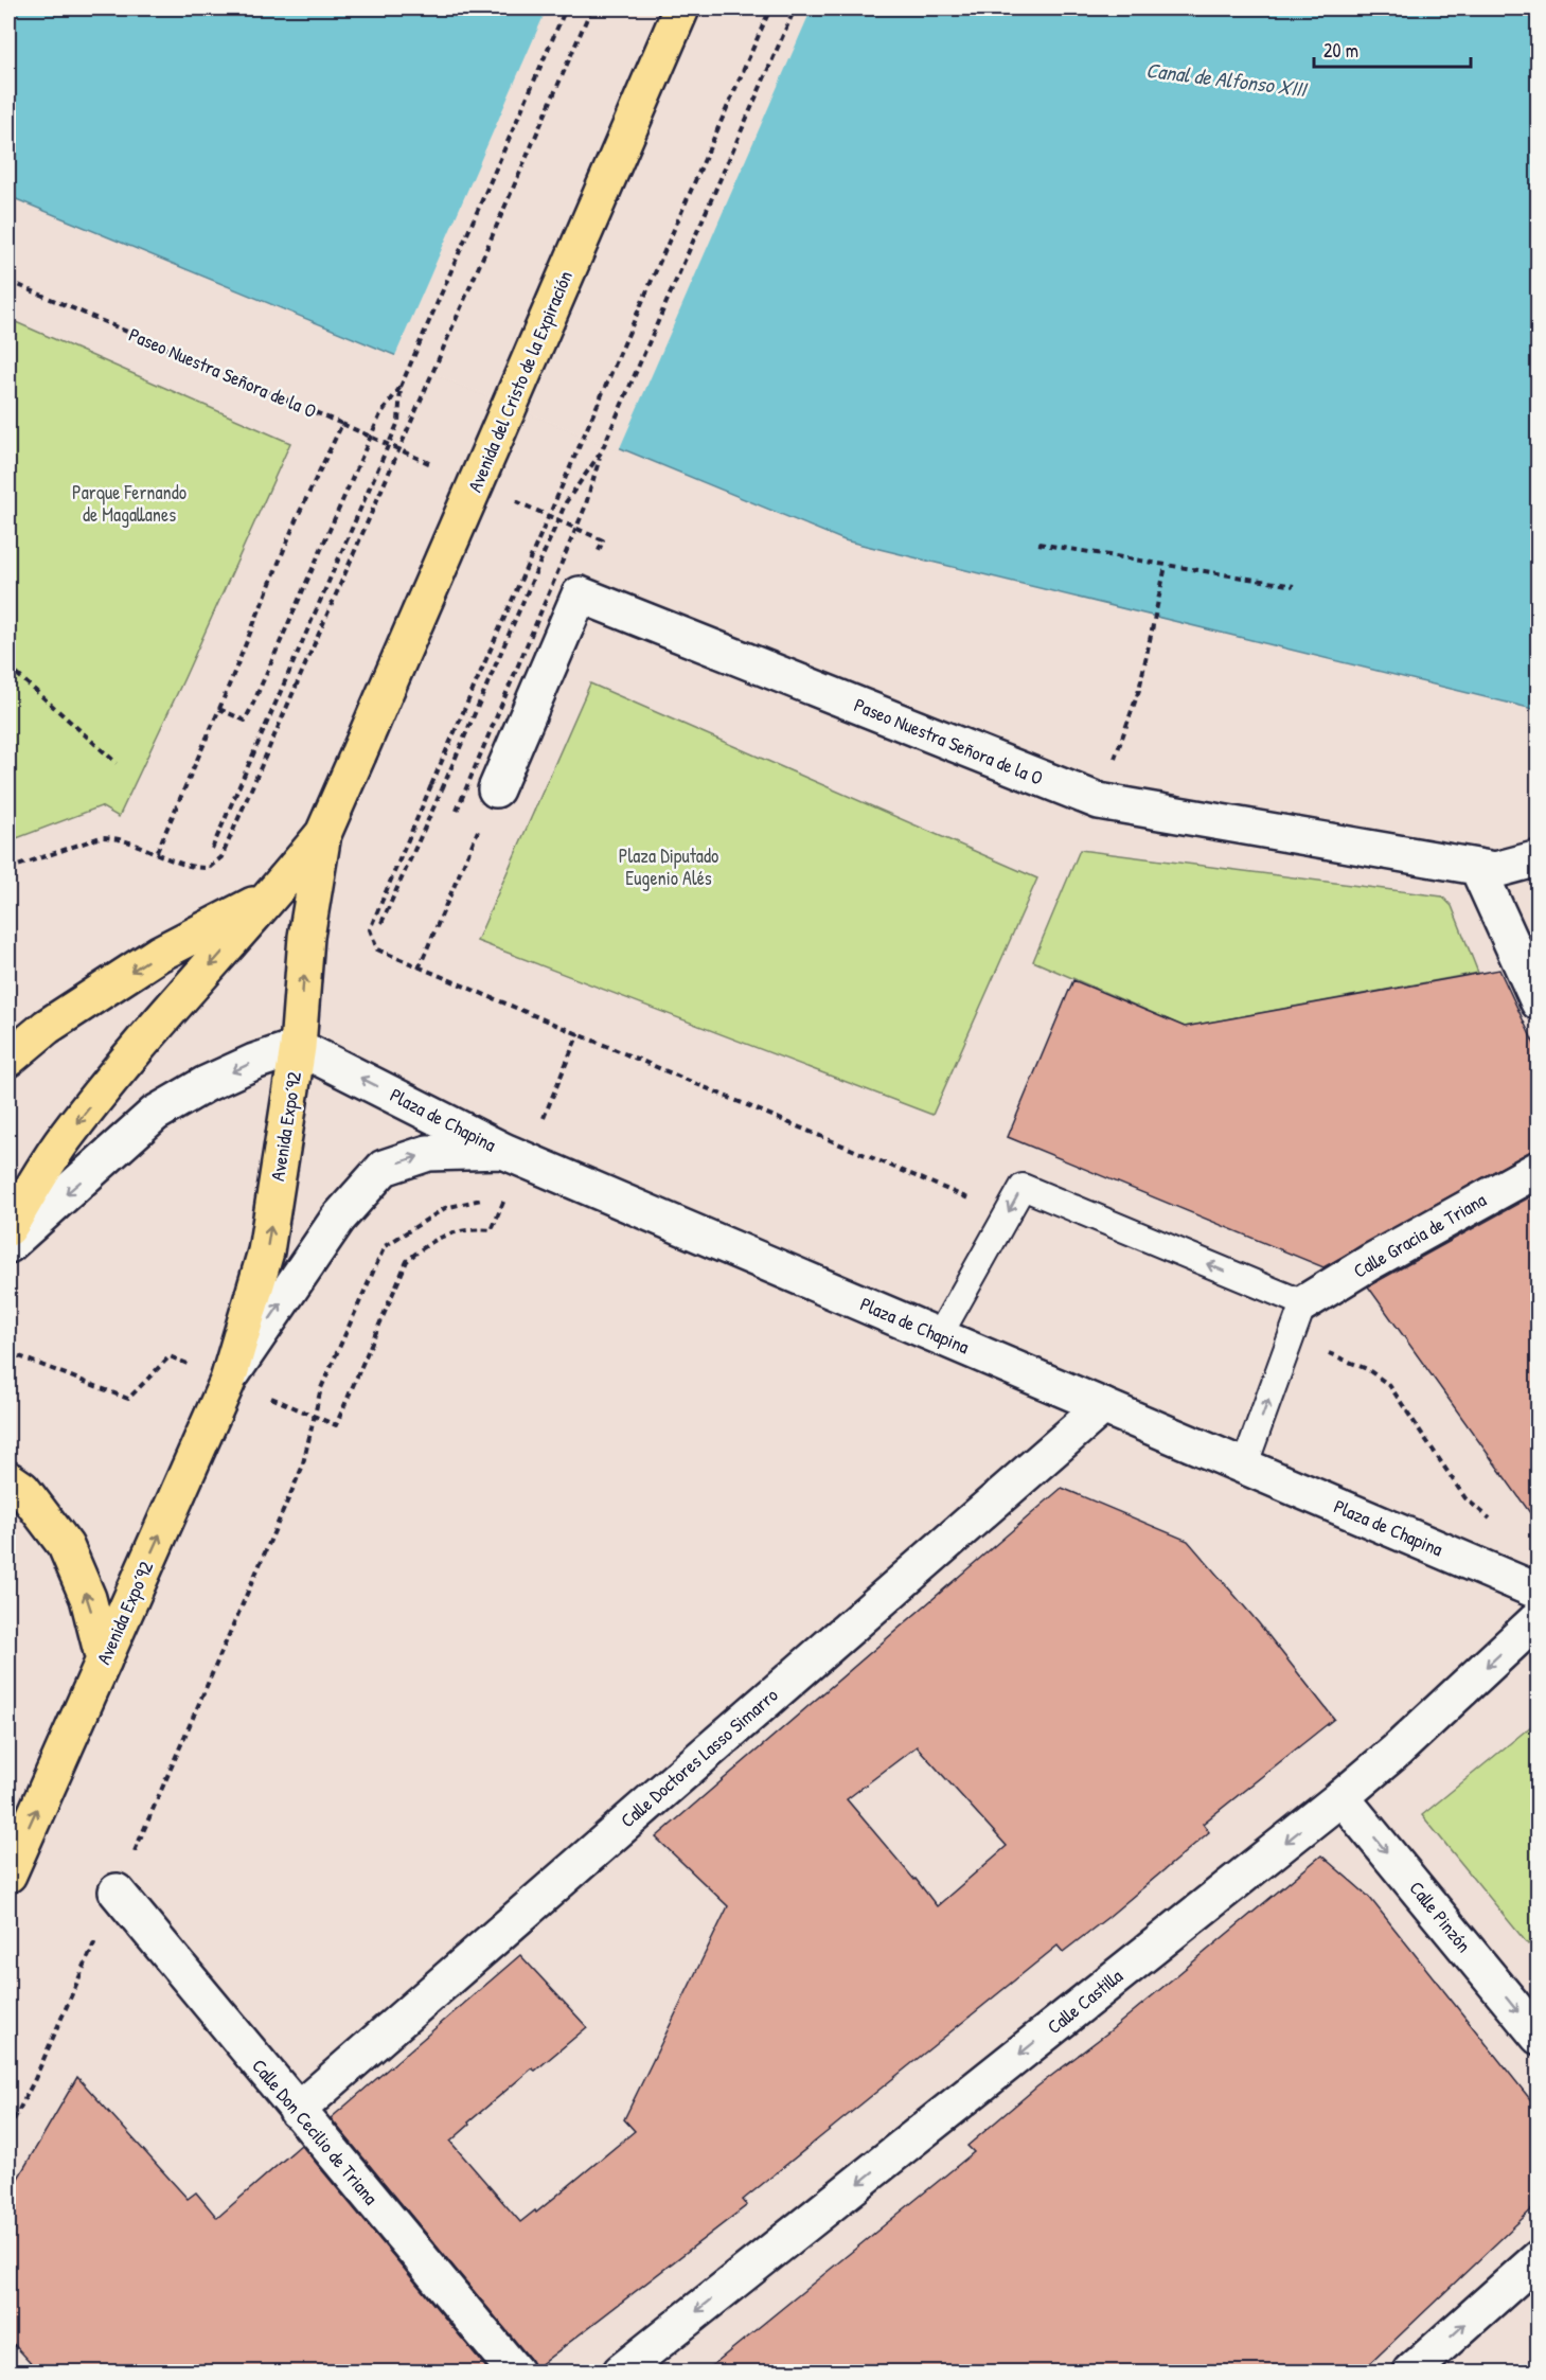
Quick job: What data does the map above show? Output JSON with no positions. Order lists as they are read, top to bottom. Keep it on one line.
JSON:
{"streets":{"main road":["Avenida del Cristo de la Expiración","Avenida Expo´92"],"street":["Paseo Nuestra Señora de la O","Plaza de Chapina","Calle Gracia de Triana","Calle Doctores Lasso Simarro","Calle Pinzón","Calle Castilla","Calle Don Cecilio de Triana"]},"crossings":[["Avenida del Cristo de la Expiración","Avenida Expo´92"],["Plaza de Chapina","Avenida Expo´92"],["Plaza de Chapina","Calle Doctores Lasso Simarro"],["Calle Doctores Lasso Simarro","Calle Don Cecilio de Triana"],["Calle Pinzón","Calle Castilla"]],"one_way":["Calle Pinzón","Calle Castilla"],"water":["Canal de Alfonso XIII"],"parks":["Parque Fernando de Magallanes","Plaza Diputado Eugenio Alés"],"scale_bar":"20 m"}
